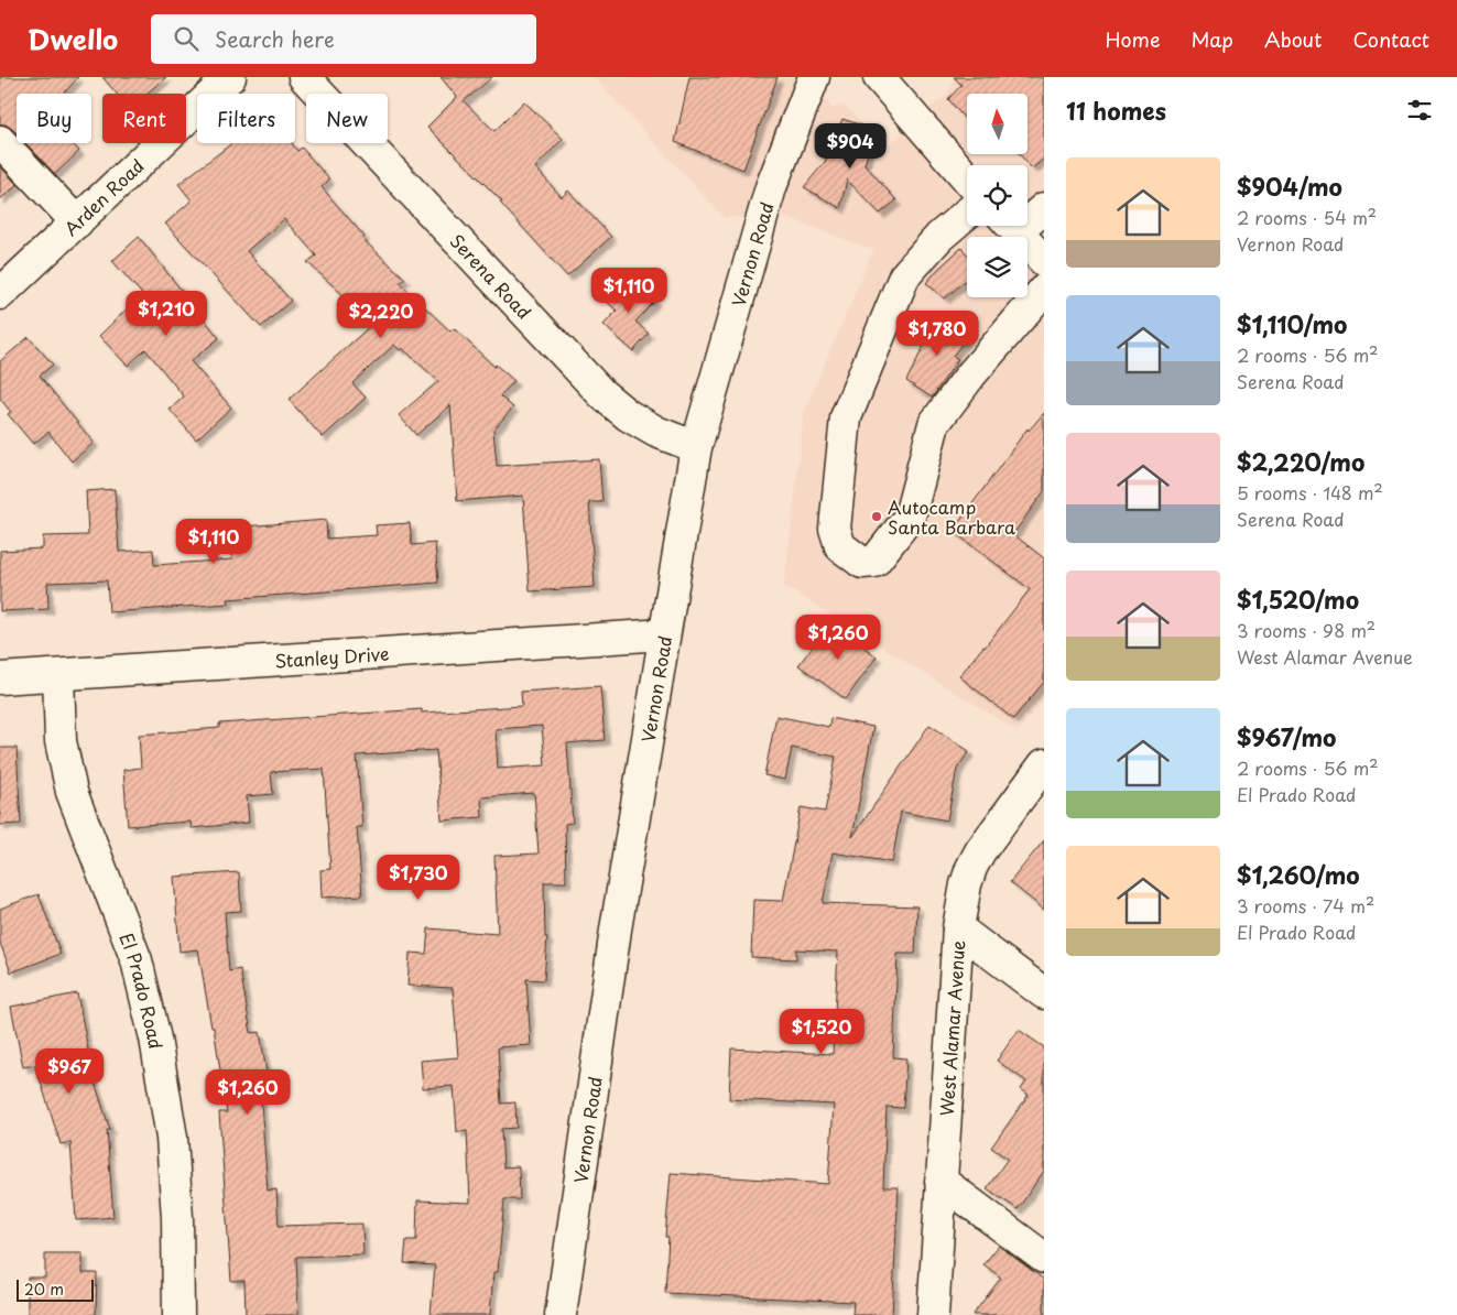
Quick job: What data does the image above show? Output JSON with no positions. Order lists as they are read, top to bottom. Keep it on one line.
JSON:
{"streets":{"street":["Arden Road","Vernon Road","Serena Road","Stanley Drive","El Prado Road","West Alamar Avenue"]},"crossings":[["Vernon Road","Serena Road"],["Vernon Road","Stanley Drive"],["Stanley Drive","El Prado Road"]],"places":["Autocamp Santa Barbara"],"scale_bar":"20 m","north":"top","page":{"header":"Dwello","search":"Search here","nav":["Home","Map","About","Contact"],"heading":"11 homes","chip":["Buy","Rent","Filters","New"],"price":["$904","$1,110","$1,210","$2,220","$1,780","$1,110","$1,260","$1,730","$1,520","$967","$1,260"],"list":[{"name":"$904/mo","note":"2 rooms · 54 m² · Vernon Road"},{"name":"$1,110/mo","note":"2 rooms · 56 m² · Serena Road"},{"name":"$2,220/mo","note":"5 rooms · 148 m² · Serena Road"},{"name":"$1,520/mo","note":"3 rooms · 98 m² · West Alamar Avenue"},{"name":"$967/mo","note":"2 rooms · 56 m² · El Prado Road"},{"name":"$1,260/mo","note":"3 rooms · 74 m² · El Prado Road"}],"scale":"20 m"}}
